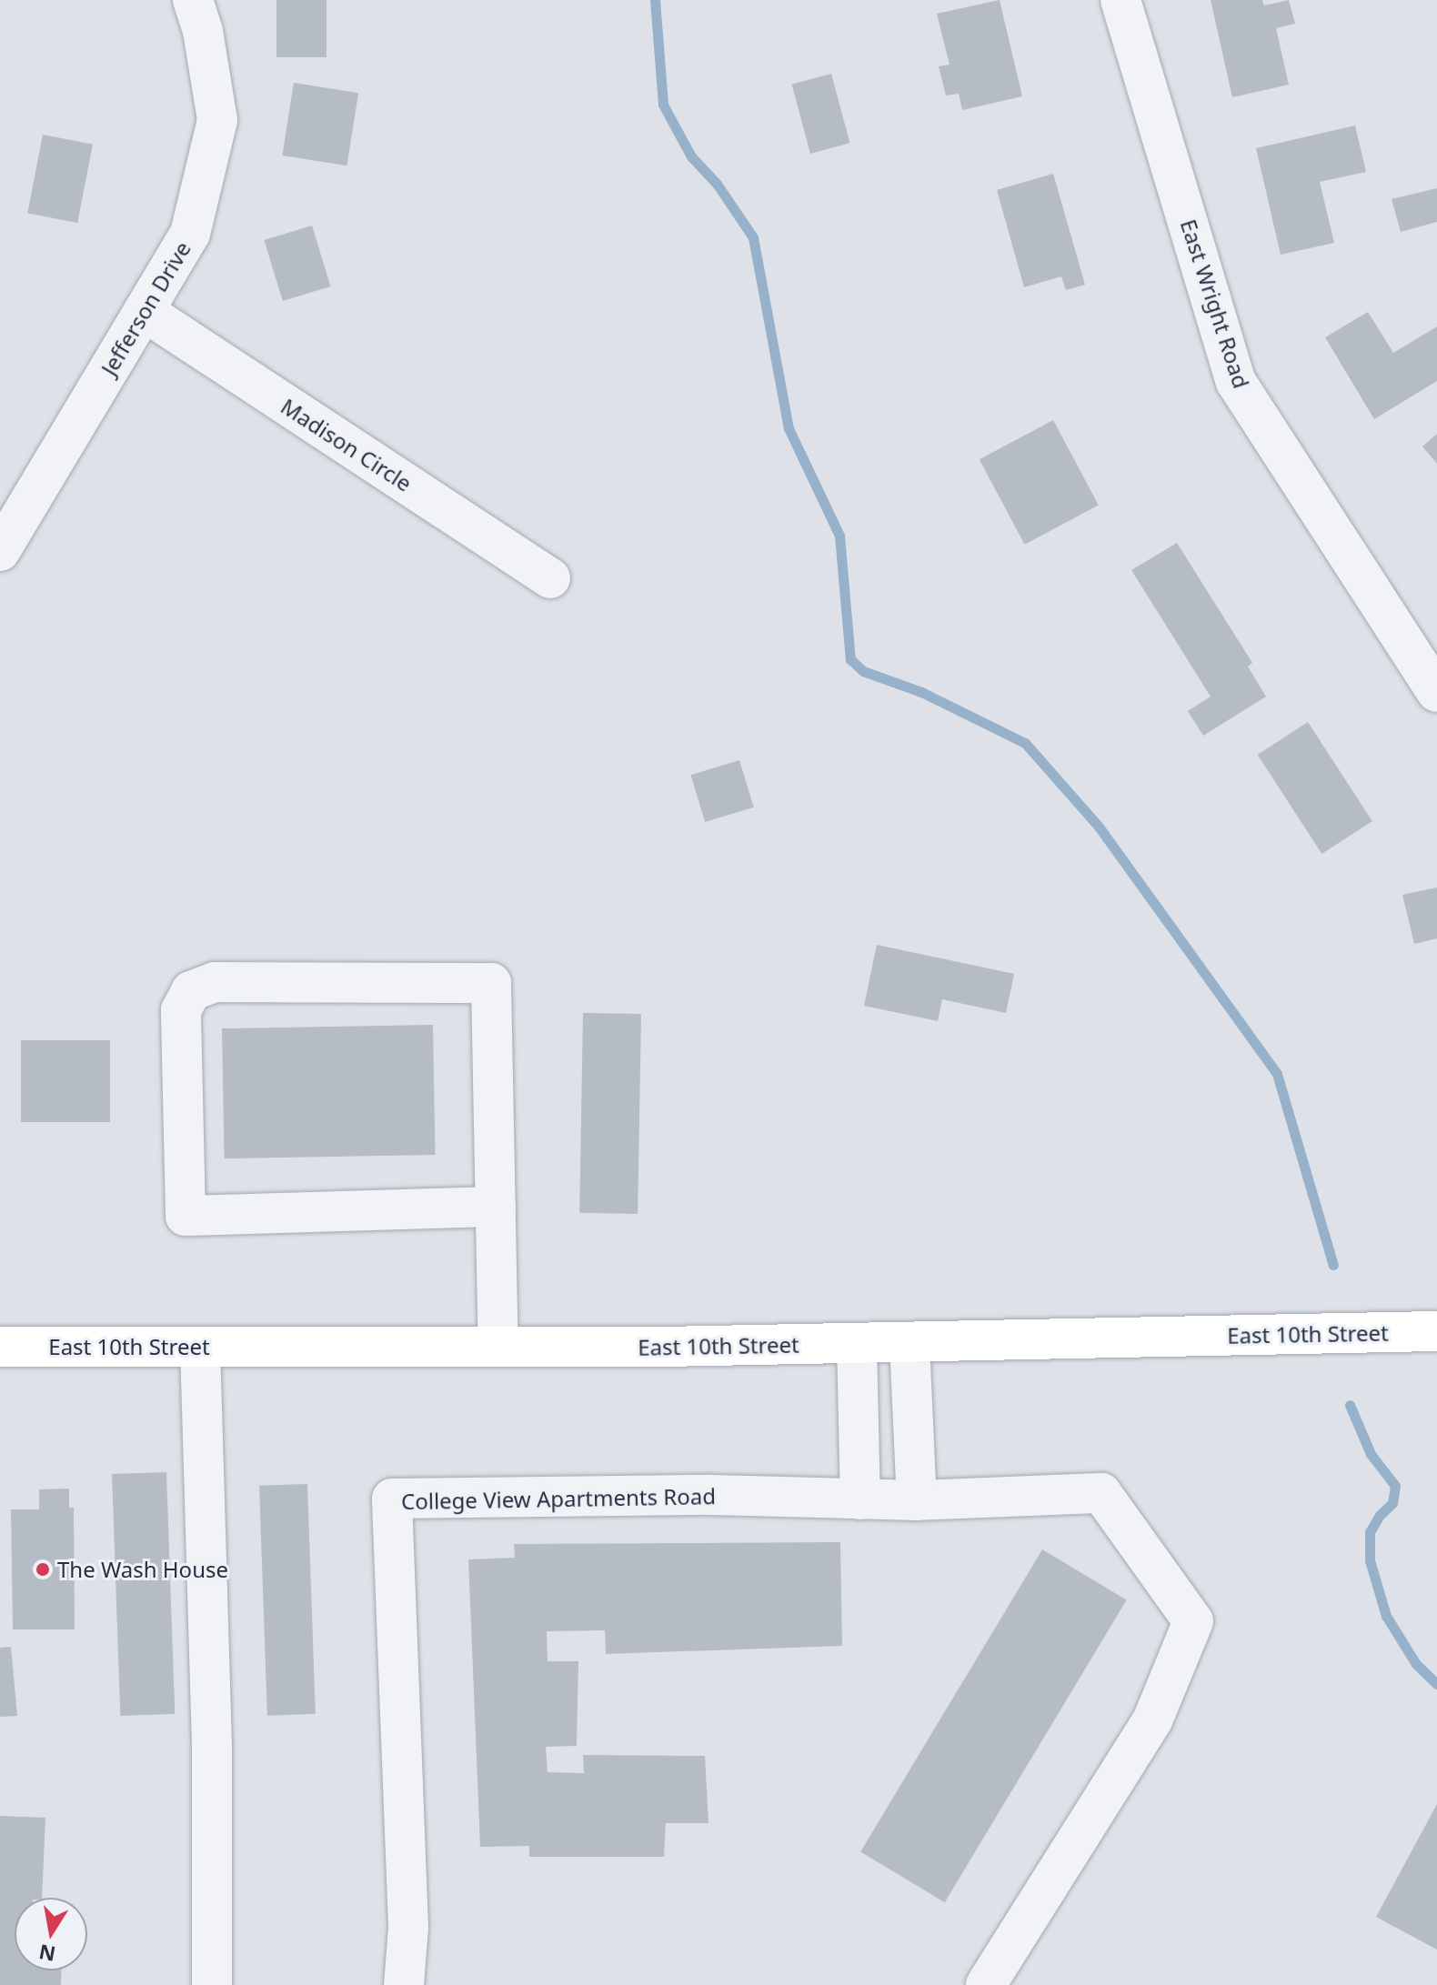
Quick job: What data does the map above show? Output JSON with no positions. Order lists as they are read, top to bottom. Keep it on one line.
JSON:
{"streets":{"main road":["East 10th Street"],"street":["East Wright Road","Jefferson Drive","Madison Circle","College View Apartments Road"]},"crossings":[["Jefferson Drive","Madison Circle"]],"places":["The Wash House"],"north":"bottom"}
